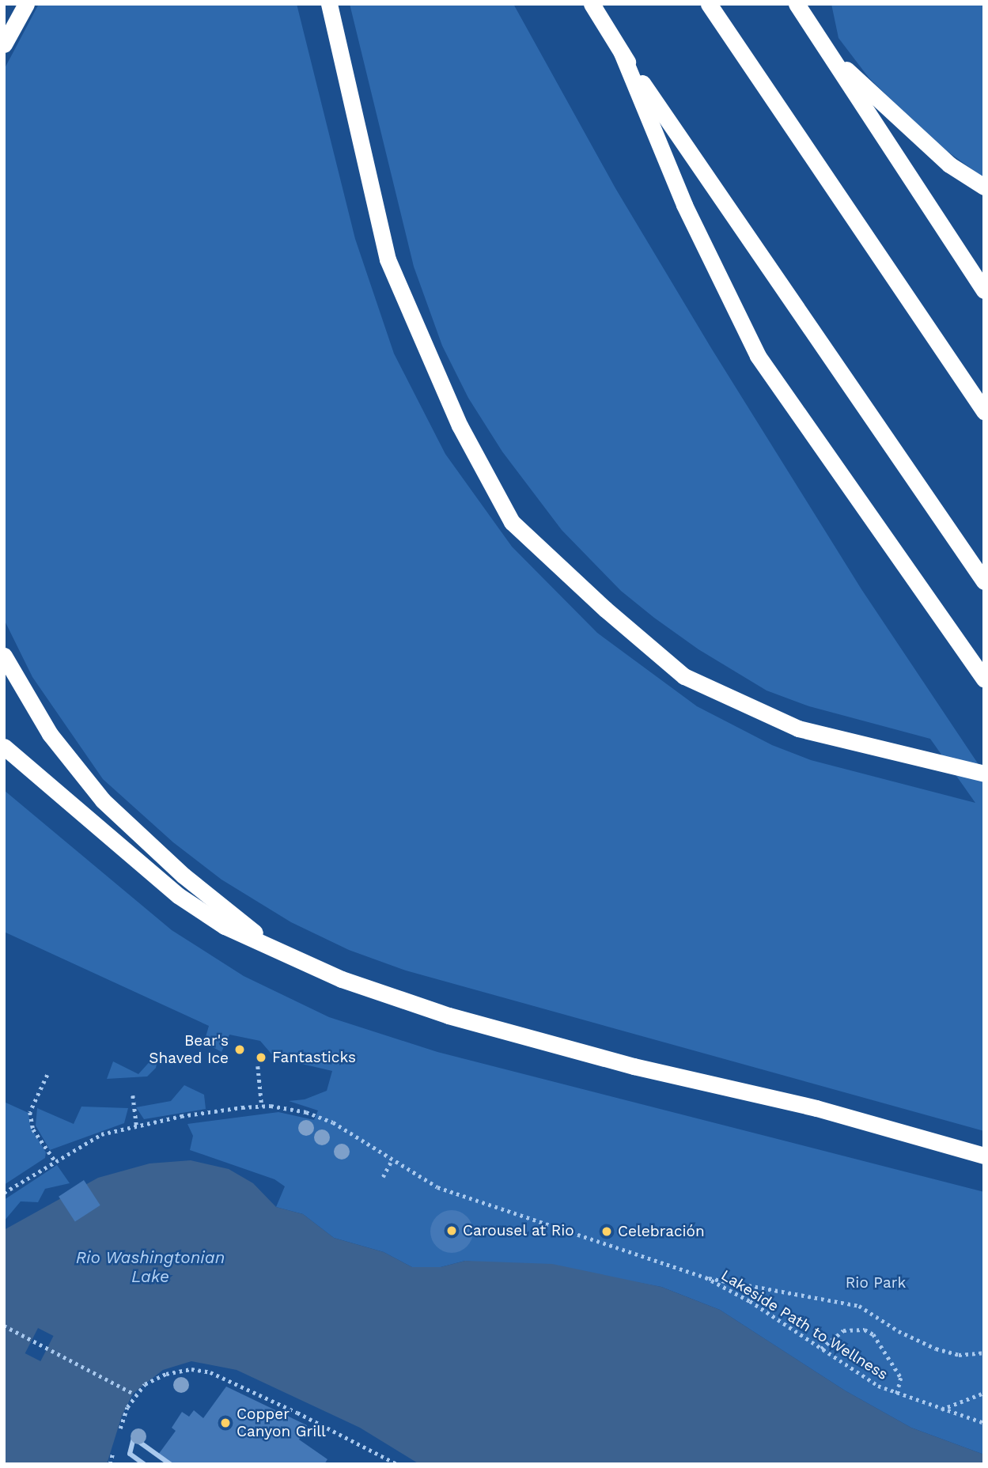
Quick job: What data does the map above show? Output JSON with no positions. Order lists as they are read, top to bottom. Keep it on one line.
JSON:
{"streets":{"path":["Lakeside Path to Wellness"]},"water":["Rio Washingtonian Lake"],"parks":["Rio Park"],"places":["Bear's Shaved Ice","Fantasticks","Carousel at Rio","Celebración","Copper Canyon Grill"]}
